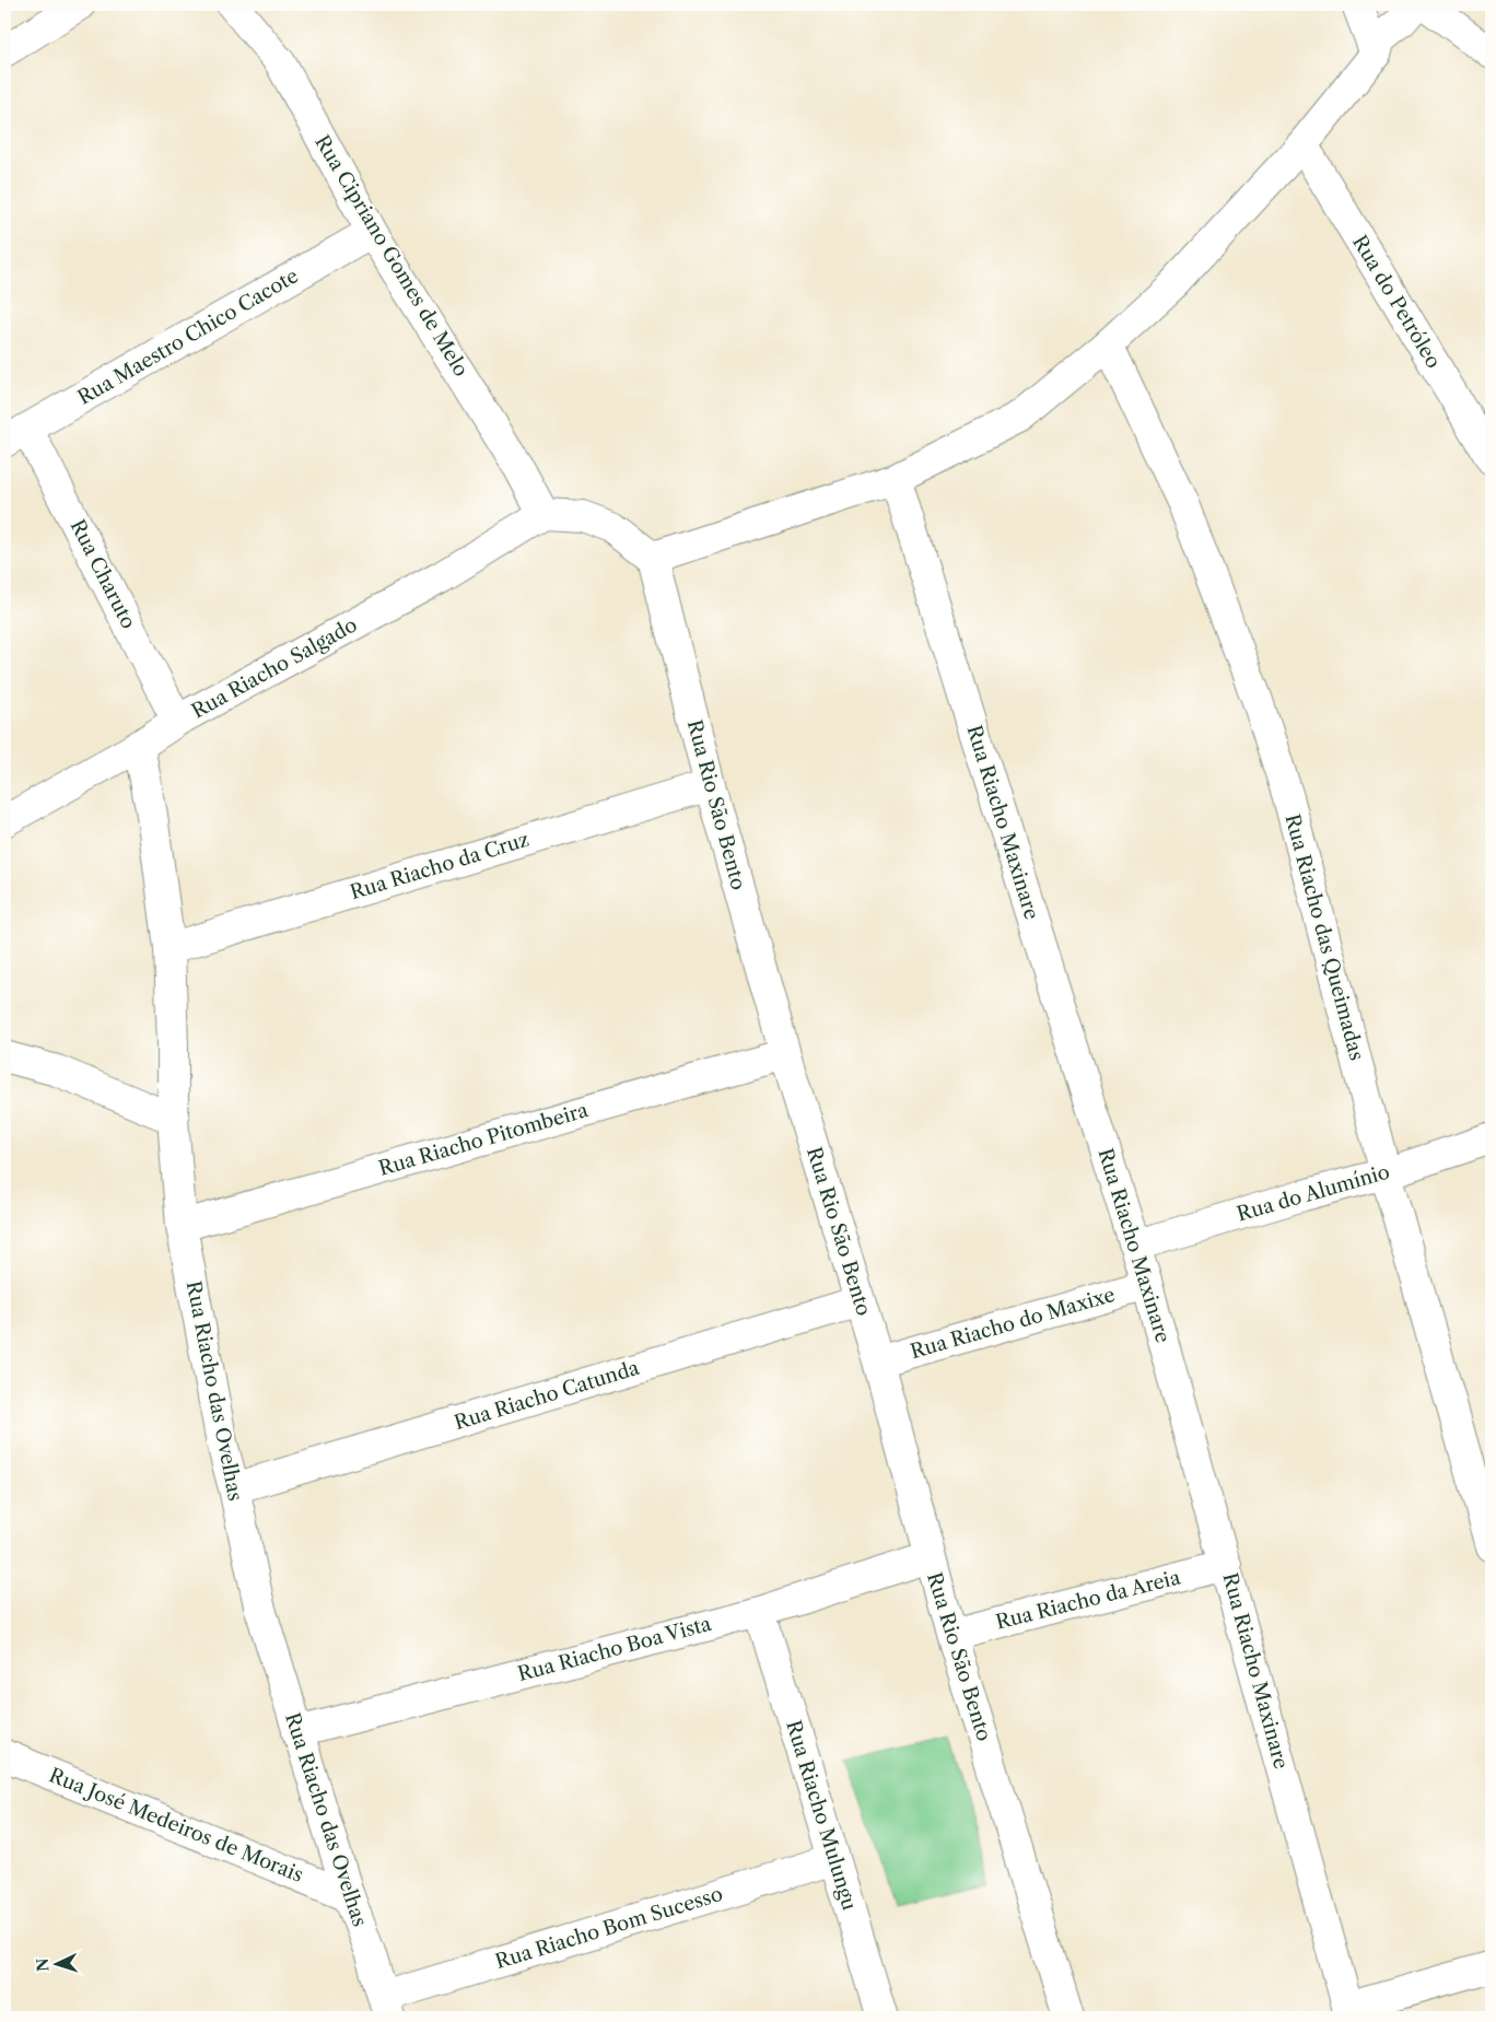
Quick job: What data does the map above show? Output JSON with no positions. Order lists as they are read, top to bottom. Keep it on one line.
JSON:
{"streets":{"street":["Rua Cipriano Gomes de Melo","Rua do Petróleo","Rua Maestro Chico Cacote","Rua Charuto","Rua Riacho Salgado","Rua Rio São Bento","Rua Riacho Maxinare","Rua Riacho da Cruz","Rua Riacho das Queimadas","Rua Riacho Pitombeira","Rua do Alumínio","Rua Riacho do Maxixe","Rua Riacho das Ovelhas","Rua Riacho Catunda","Rua Riacho da Areia","Rua Riacho Boa Vista","Rua Riacho Mulungu","Rua José Medeiros de Morais","Rua Riacho Bom Sucesso"]},"crossings":[["Rua Cipriano Gomes de Melo","Rua Maestro Chico Cacote"],["Rua Cipriano Gomes de Melo","Rua Riacho Salgado"],["Rua Maestro Chico Cacote","Rua Charuto"],["Rua Charuto","Rua Riacho Salgado"],["Rua Riacho Salgado","Rua Riacho das Ovelhas"],["Rua Rio São Bento","Rua Riacho da Cruz"],["Rua Rio São Bento","Rua Riacho Pitombeira"],["Rua Rio São Bento","Rua Riacho do Maxixe"],["Rua Rio São Bento","Rua Riacho Catunda"],["Rua Rio São Bento","Rua Riacho da Areia"],["Rua Rio São Bento","Rua Riacho Boa Vista"],["Rua Riacho Maxinare","Rua do Alumínio"],["Rua Riacho Maxinare","Rua Riacho do Maxixe"],["Rua Riacho Maxinare","Rua Riacho da Areia"],["Rua Riacho da Cruz","Rua Riacho das Ovelhas"],["Rua Riacho das Queimadas","Rua do Alumínio"],["Rua Riacho Pitombeira","Rua Riacho das Ovelhas"],["Rua Riacho das Ovelhas","Rua Riacho Catunda"],["Rua Riacho das Ovelhas","Rua Riacho Boa Vista"],["Rua Riacho das Ovelhas","Rua José Medeiros de Morais"],["Rua Riacho das Ovelhas","Rua Riacho Bom Sucesso"],["Rua Riacho Boa Vista","Rua Riacho Mulungu"],["Rua Riacho Mulungu","Rua Riacho Bom Sucesso"]],"north":"left"}
